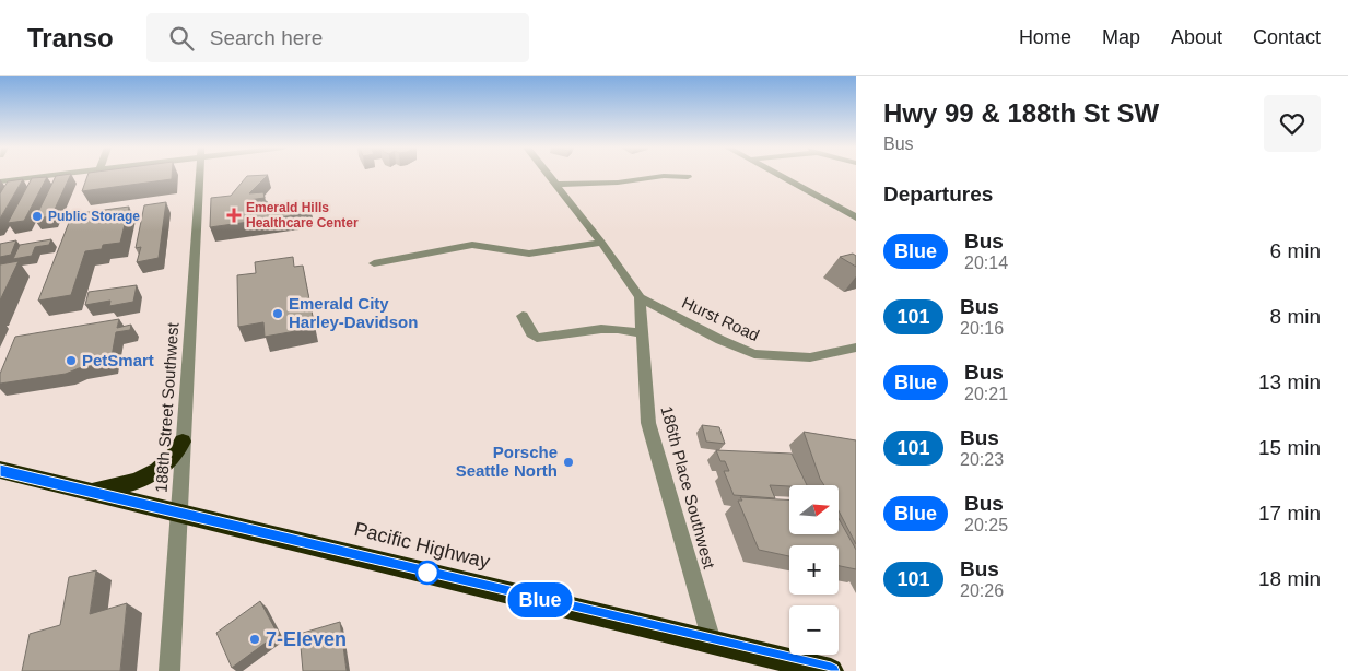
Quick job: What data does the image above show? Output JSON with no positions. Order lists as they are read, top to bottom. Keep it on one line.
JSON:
{"streets":{"highway":["Pacific Highway"],"street":["Hurst Road","188th Street Southwest","186th Place Southwest"]},"crossings":[["Hurst Road","186th Place Southwest"],["188th Street Southwest","Pacific Highway"],["186th Place Southwest","Pacific Highway"]],"places":{"health":["Emerald Hills Healthcare Center"],"other":["Public Storage","Emerald City Harley-Davidson","PetSmart","Porsche Seattle North","7-Eleven"]},"lines":["bus line Blue"],"north":"right","page":{"header":"Transo","search":"Search here","nav":["Home","Map","About","Contact"],"on_map":"Blue","heading":[["Hwy 99 & 188th St SW","Bus"],"Departures"],"list":[{"mark":"Blue","name":"Bus","note":"20:14","value":"6 min"},{"mark":"101","name":"Bus","note":"20:16","value":"8 min"},{"mark":"Blue","name":"Bus","note":"20:21","value":"13 min"},{"mark":"101","name":"Bus","note":"20:23","value":"15 min"},{"mark":"Blue","name":"Bus","note":"20:25","value":"17 min"},{"mark":"101","name":"Bus","note":"20:26","value":"18 min"}],"map_buttons":["+","−"]}}
